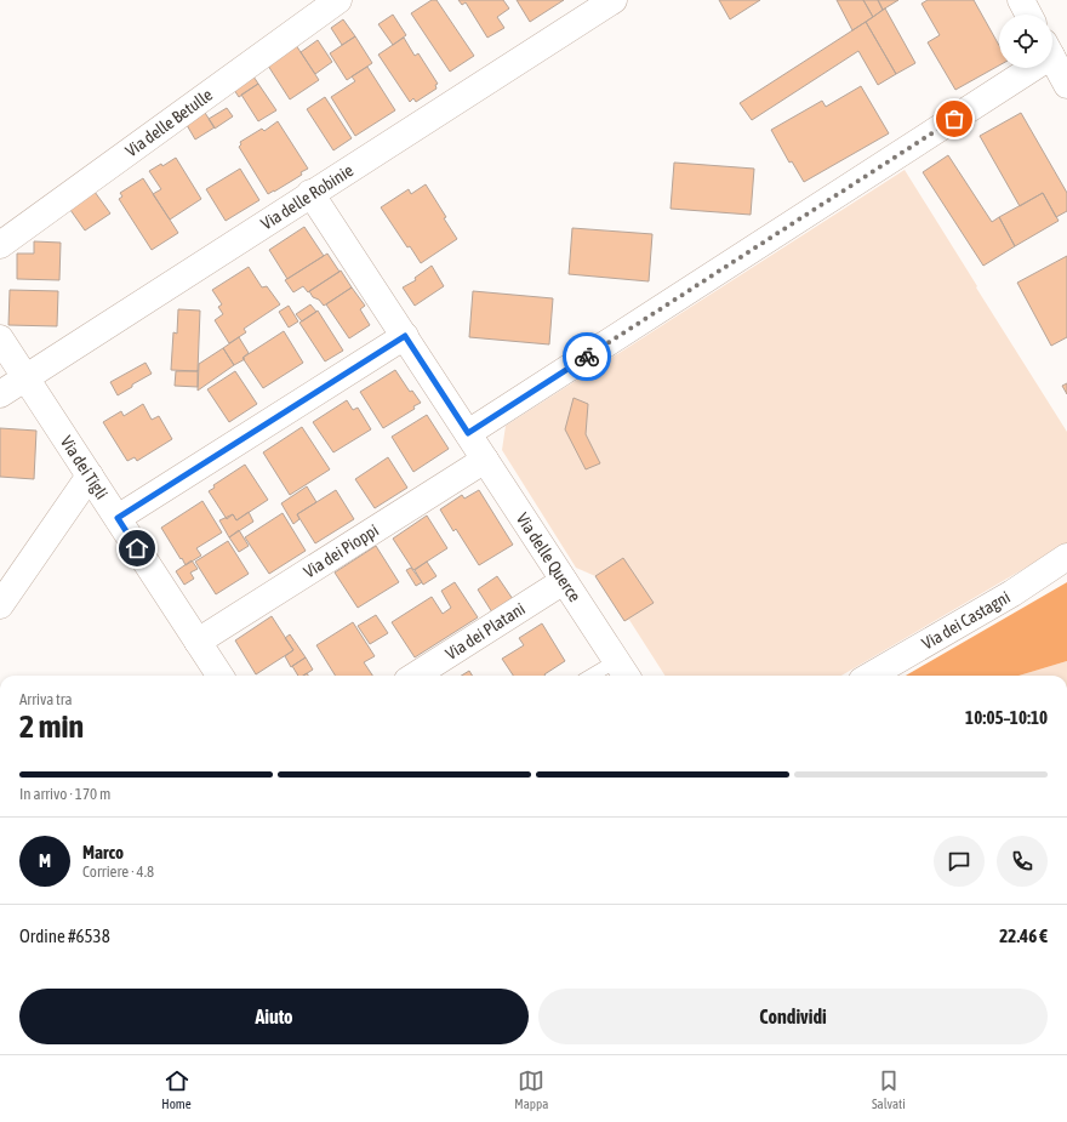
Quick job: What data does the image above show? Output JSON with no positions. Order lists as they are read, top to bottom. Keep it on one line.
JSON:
{"streets":{"street":["Via delle Betulle","Via delle Robinie","Via dei Tigli","Via dei Pioppi","Via delle Querce","Via dei Castagni","Via dei Platani"]},"crossings":[["Via delle Robinie","Via dei Tigli"],["Via delle Robinie","Via delle Querce"],["Via dei Tigli","Via dei Pioppi"],["Via dei Pioppi","Via delle Querce"],["Via delle Querce","Via dei Platani"]],"page":{"heading":["2 min","Arriva tra","10:05–10:10"],"panel":["Marco","Corriere · 4.8","Ordine #6538","22.46 €"],"bar":"In arrivo · 170 m","round":"M","buttons":["Aiuto","Condividi"],"tabs":["Home","Mappa","Salvati"]}}
